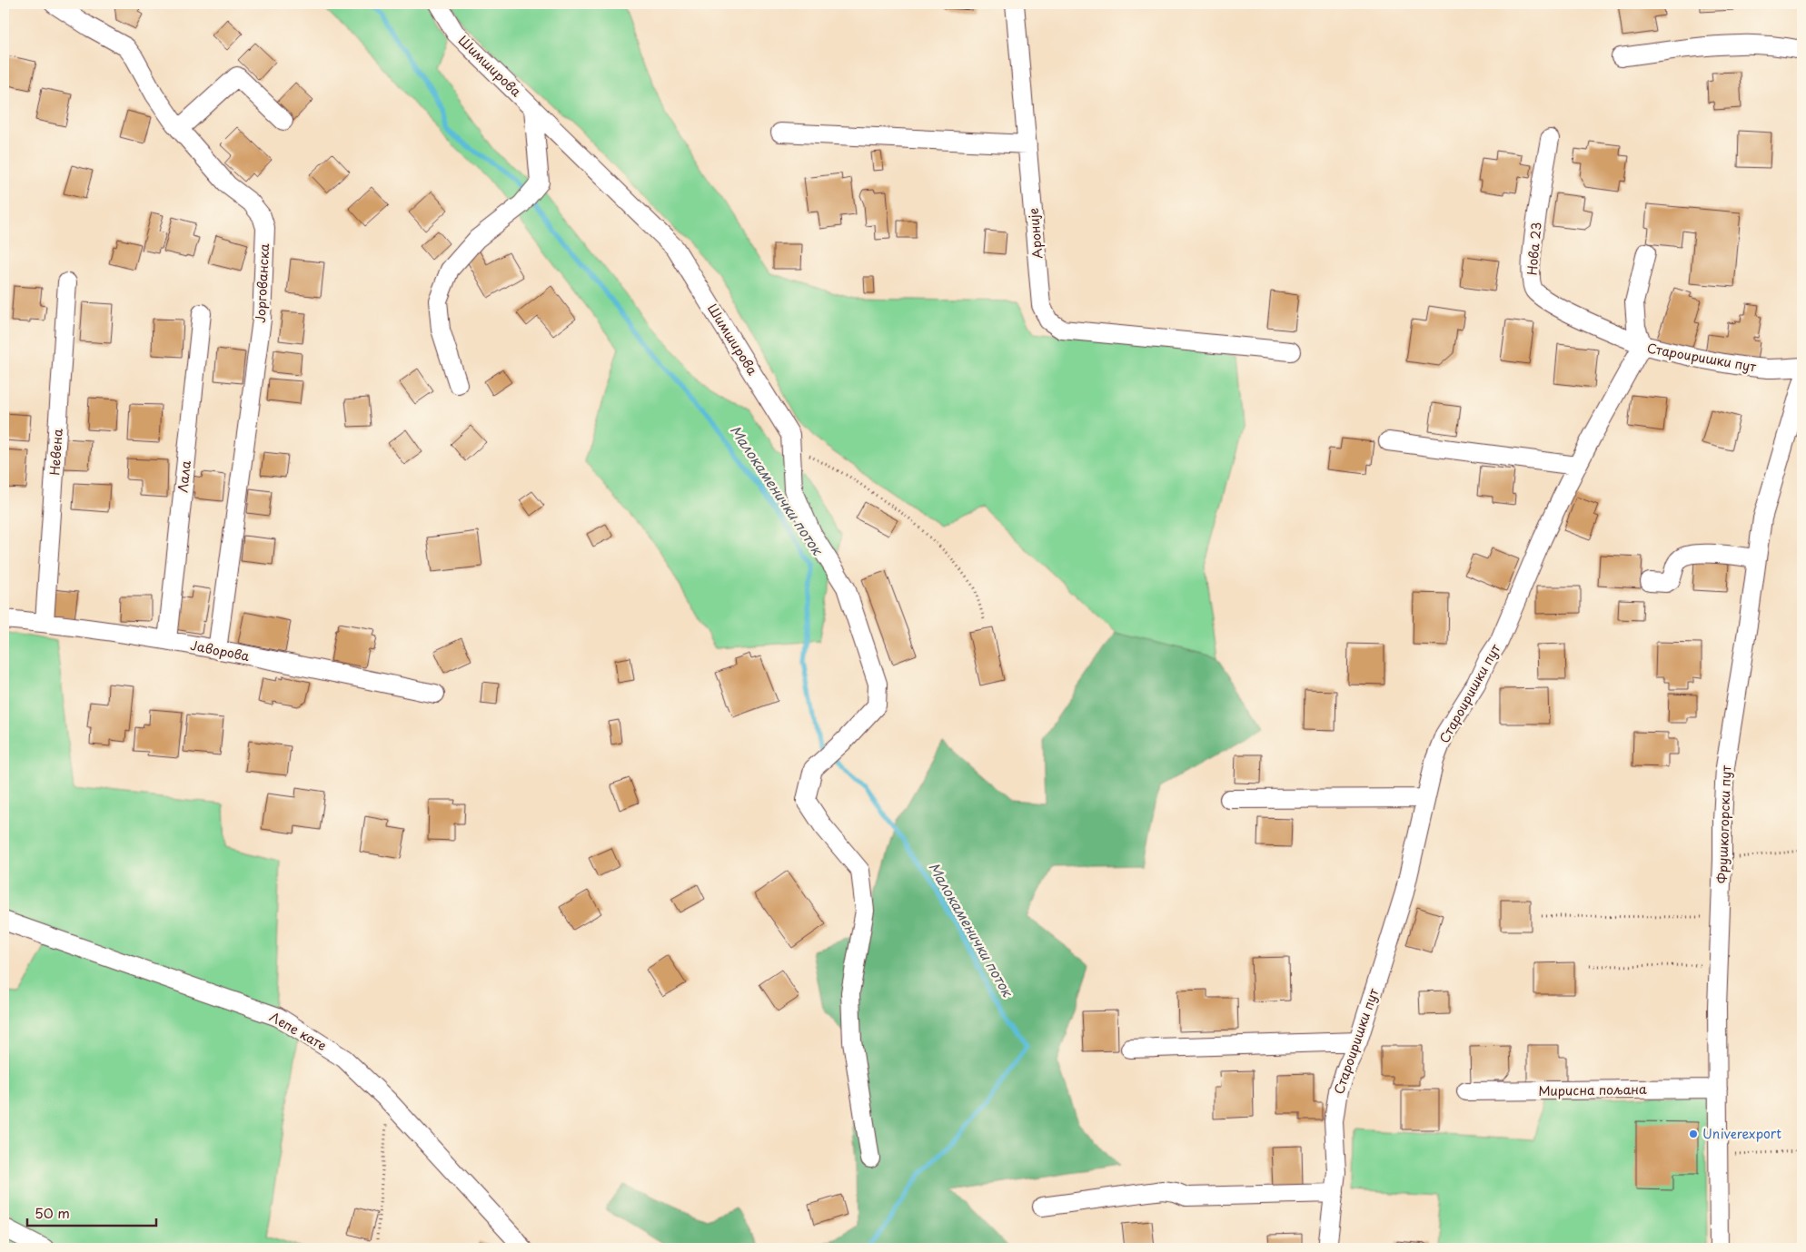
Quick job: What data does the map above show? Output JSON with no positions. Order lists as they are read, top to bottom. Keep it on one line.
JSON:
{"streets":{"street":["Шимширова","Ароније","Нова 23","Јоргованска","Староиришки пут","Невена","Лала","Јаворова","Фрушкогорски пут","Лепе кате","Мирисна пољана"]},"crossings":[["Нова 23","Староиришки пут"],["Јоргованска","Јаворова"],["Невена","Јаворова"],["Лала","Јаворова"],["Фрушкогорски пут","Мирисна пољана"]],"water":["Малокаменички поток"],"places":["Univerexport"],"scale_bar":"50 m"}
